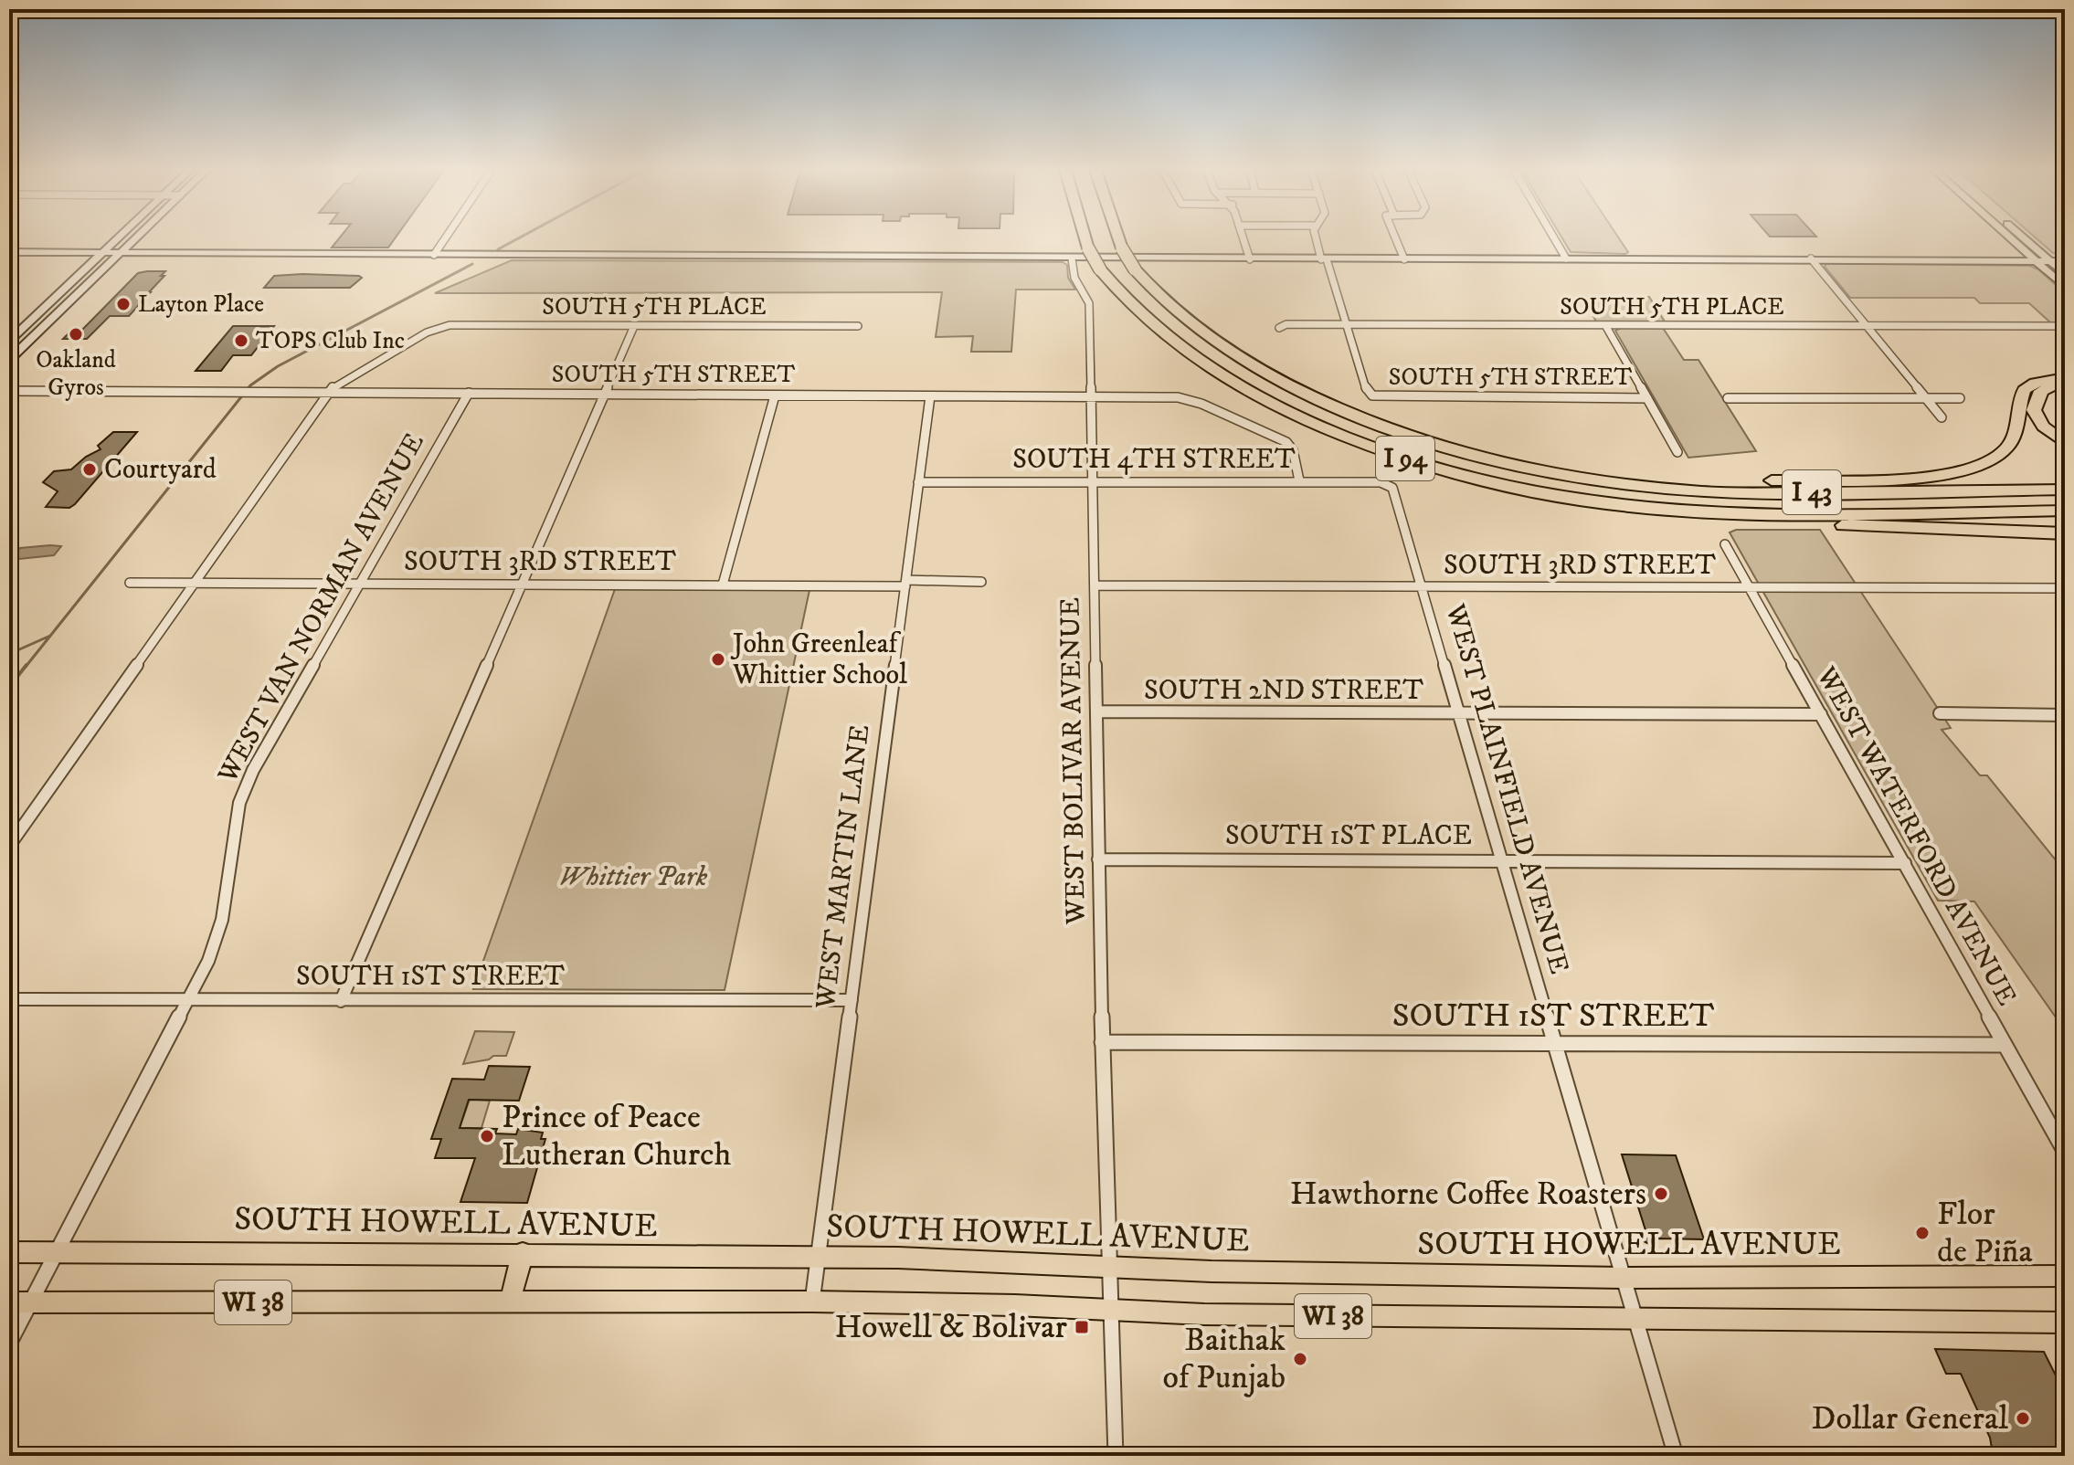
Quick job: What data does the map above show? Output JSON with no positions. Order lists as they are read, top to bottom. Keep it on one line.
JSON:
{"streets":{"highway":["I 94","I 43"],"main road":["SOUTH HOWELL AVENUE","WI 38"],"street":["SOUTH 5TH PLACE","SOUTH 5TH STREET","SOUTH 4TH STREET","SOUTH 3RD STREET","WEST VAN NORMAN AVENUE","SOUTH 2ND STREET","WEST BOLIVAR AVENUE","WEST PLAINFIELD AVENUE","SOUTH 1ST PLACE","WEST WATERFORD AVENUE","WEST MARTIN LANE","SOUTH 1ST STREET"]},"crossings":[["SOUTH 5TH PLACE","SOUTH 5TH STREET"],["SOUTH 5TH STREET","SOUTH 4TH STREET"],["SOUTH 5TH STREET","WEST VAN NORMAN AVENUE"],["SOUTH 5TH STREET","WEST BOLIVAR AVENUE"],["SOUTH 5TH STREET","WEST MARTIN LANE"],["I 94","I 43"],["SOUTH 4TH STREET","WEST BOLIVAR AVENUE"],["SOUTH 4TH STREET","WEST PLAINFIELD AVENUE"],["SOUTH 4TH STREET","WEST MARTIN LANE"],["SOUTH 3RD STREET","WEST VAN NORMAN AVENUE"],["SOUTH 3RD STREET","WEST BOLIVAR AVENUE"],["SOUTH 3RD STREET","WEST PLAINFIELD AVENUE"],["SOUTH 3RD STREET","WEST WATERFORD AVENUE"],["SOUTH 3RD STREET","WEST MARTIN LANE"],["WEST VAN NORMAN AVENUE","SOUTH 1ST STREET"],["WEST VAN NORMAN AVENUE","SOUTH HOWELL AVENUE"],["WEST VAN NORMAN AVENUE","WI 38"],["SOUTH 2ND STREET","WEST BOLIVAR AVENUE"],["SOUTH 2ND STREET","WEST PLAINFIELD AVENUE"],["SOUTH 2ND STREET","WEST WATERFORD AVENUE"],["WEST BOLIVAR AVENUE","SOUTH 1ST PLACE"],["WEST BOLIVAR AVENUE","SOUTH 1ST STREET"],["WEST BOLIVAR AVENUE","SOUTH HOWELL AVENUE"],["WEST BOLIVAR AVENUE","WI 38"],["WEST PLAINFIELD AVENUE","SOUTH 1ST PLACE"],["WEST PLAINFIELD AVENUE","SOUTH 1ST STREET"],["WEST PLAINFIELD AVENUE","SOUTH HOWELL AVENUE"],["WEST PLAINFIELD AVENUE","WI 38"],["SOUTH 1ST PLACE","WEST WATERFORD AVENUE"],["WEST WATERFORD AVENUE","SOUTH 1ST STREET"],["WEST MARTIN LANE","SOUTH 1ST STREET"],["WEST MARTIN LANE","SOUTH HOWELL AVENUE"],["WEST MARTIN LANE","WI 38"]],"parks":["Whittier Park"],"places":{"other":["Layton Place","Oakland Gyros","TOPS Club Inc","Courtyard","John Greenleaf Whittier School","Prince of Peace Lutheran Church","Hawthorne Coffee Roasters","Flor de Piña","Baithak of Punjab","Dollar General"],"transit":["Howell & Bolivar"]}}
